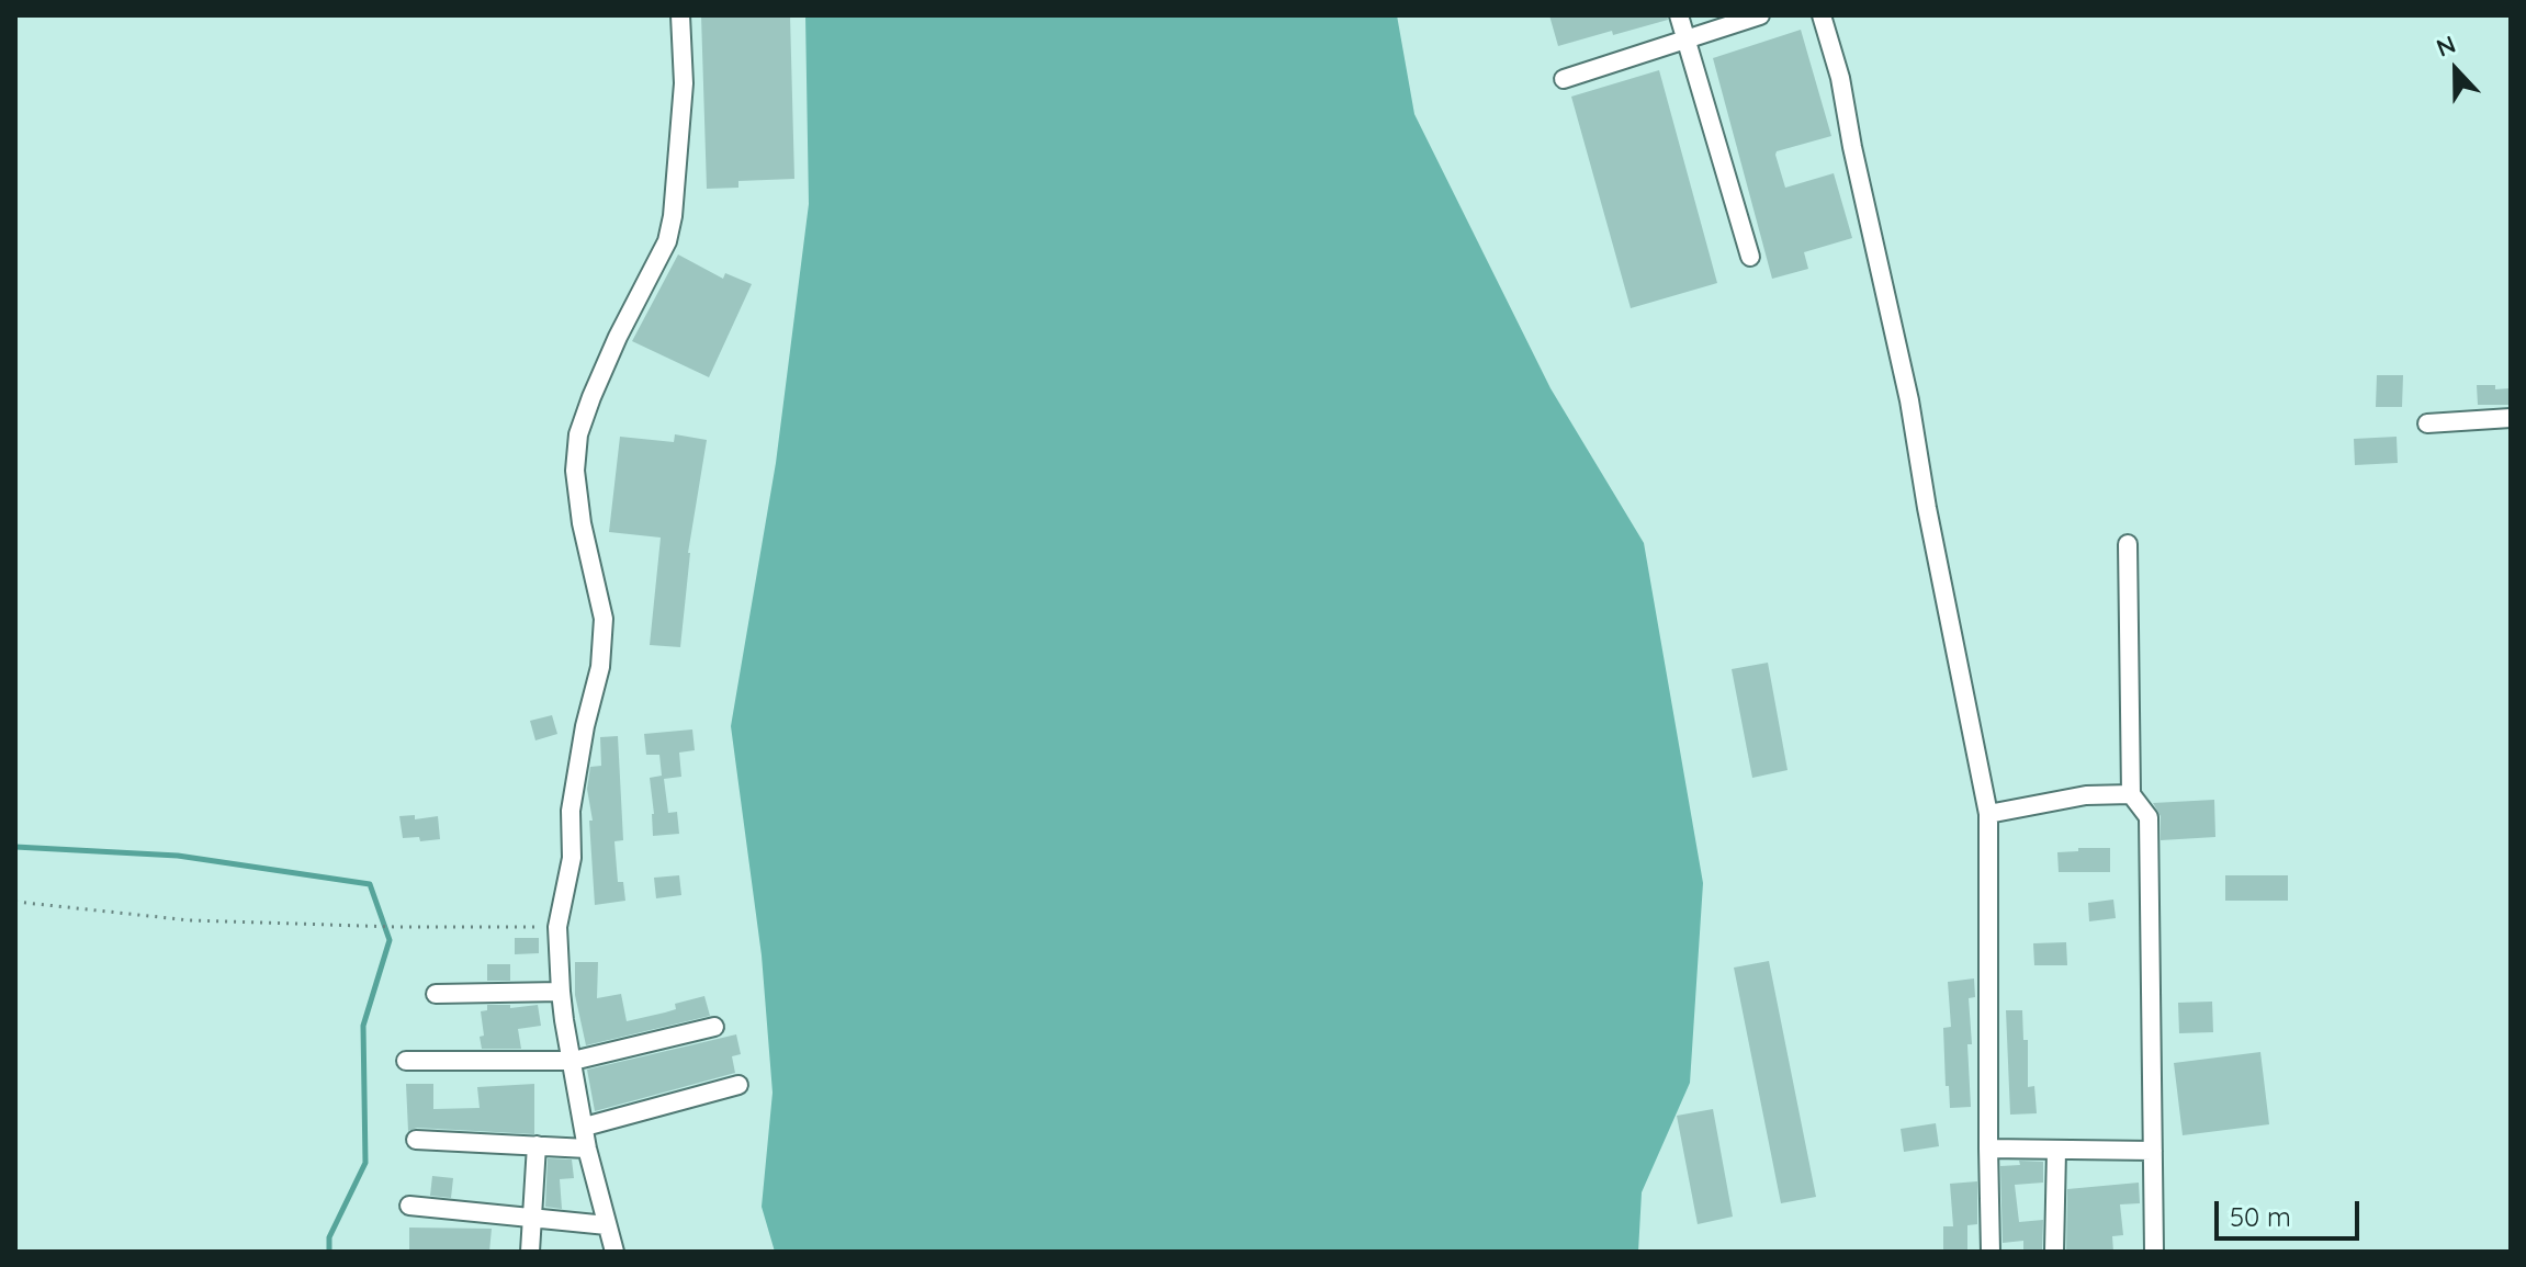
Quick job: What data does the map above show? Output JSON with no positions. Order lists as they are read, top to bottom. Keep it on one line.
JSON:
{"scale_bar":"50 m","north":"top"}
